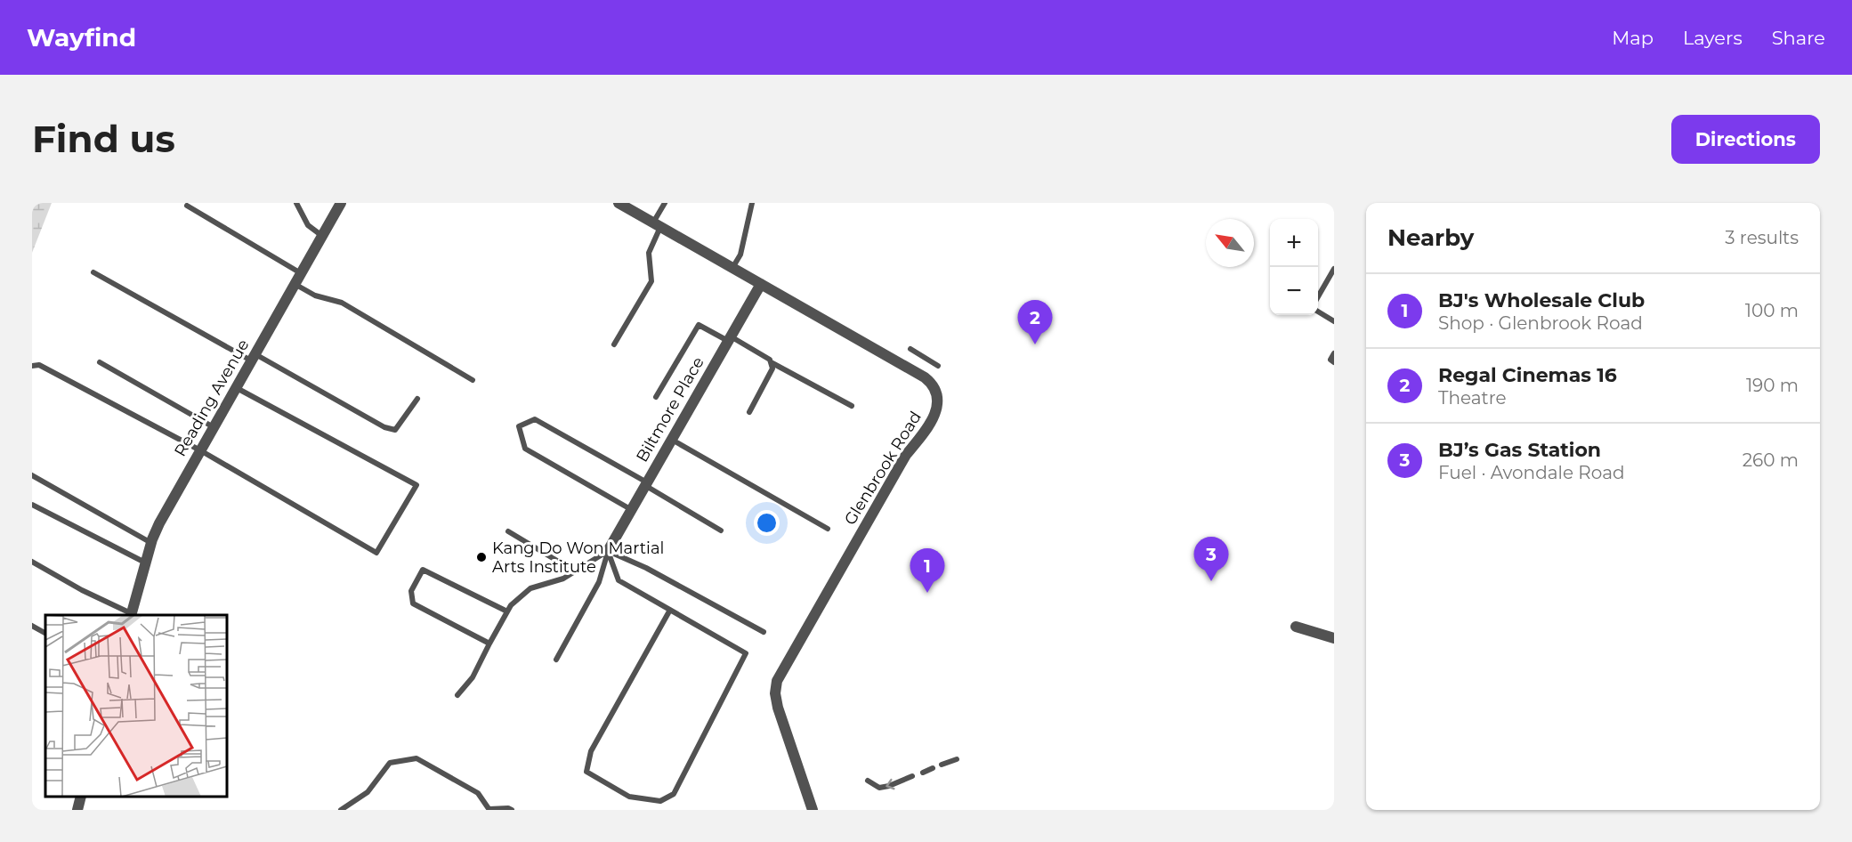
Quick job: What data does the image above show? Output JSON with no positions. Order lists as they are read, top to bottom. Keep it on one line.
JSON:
{"streets":{"street":["Reading Avenue","Biltmore Place","Glenbrook Road"]},"crossings":[["Biltmore Place","Glenbrook Road"]],"places":["Kang Do Won Martial Arts Institute"],"north":"top left","page":{"header":"Wayfind","nav":["Map","Layers","Share"],"buttons":"Directions","title":"Find us","heading":["Nearby","3 results"],"map_buttons":["+","−"],"list":[{"mark":"1","name":"BJ's Wholesale Club","note":"Shop · Glenbrook Road","value":"100 m"},{"mark":"2","name":"Regal Cinemas 16","note":"Theatre","value":"190 m"},{"mark":"3","name":"BJ’s Gas Station","note":"Fuel · Avondale Road","value":"260 m"}],"pins":["2","3","1"]}}
